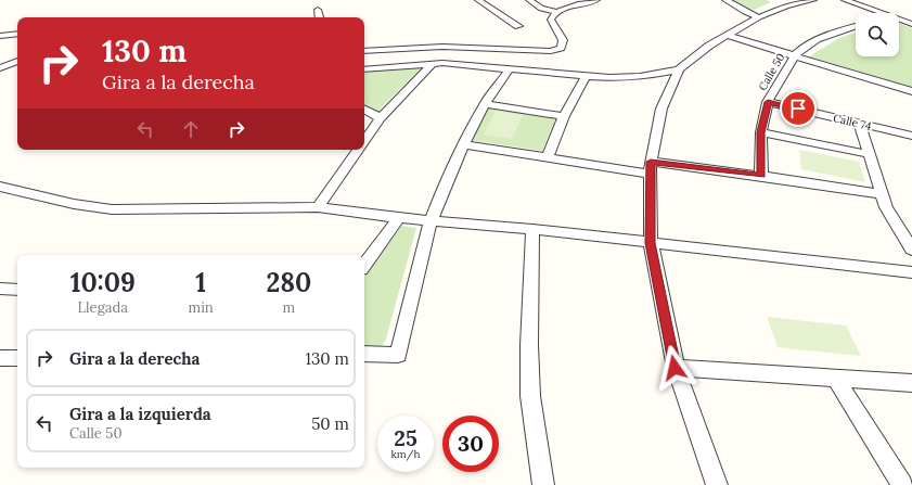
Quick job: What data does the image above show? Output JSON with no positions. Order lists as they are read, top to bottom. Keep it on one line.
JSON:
{"streets":{"street":["Calle 50","Calle 74"]},"crossings":[["Calle 50","Calle 74"]],"page":{"turn":["130 m","Gira a la derecha"],"eta":["10:09","Llegada","1","min","280","m"],"list":[{"name":"Gira a la derecha","value":"130 m"},{"name":"Gira a la izquierda","note":"Calle 50","value":"50 m"}],"speed":"25 km/h","limit":"30"}}
